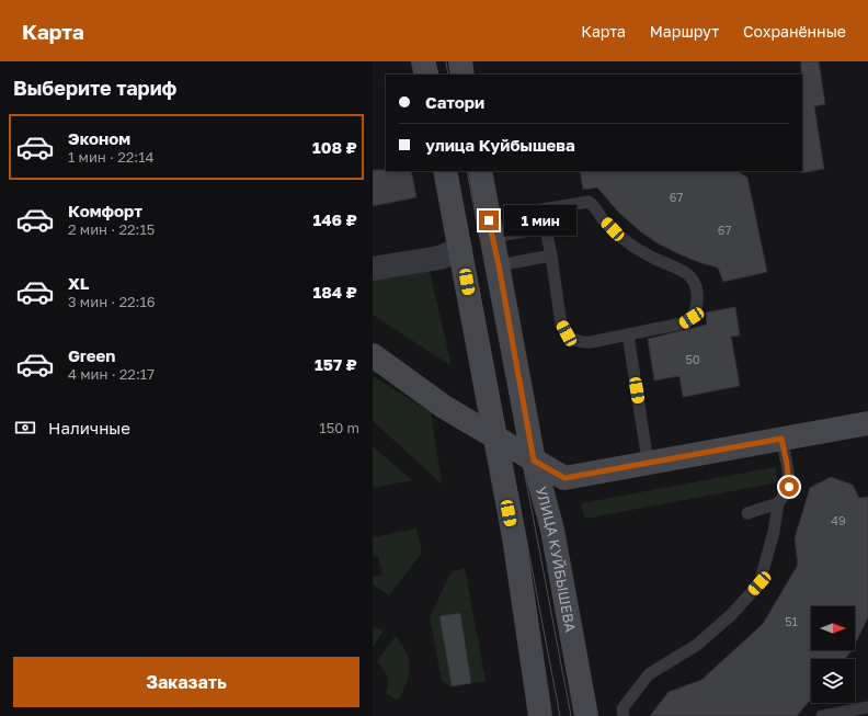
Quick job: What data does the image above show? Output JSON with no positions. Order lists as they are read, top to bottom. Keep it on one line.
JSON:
{"streets":{"main road":["УЛИЦА КУЙБЫШЕВА"]},"house_numbers":["67","67","50","49","51"],"north":"right","page":{"header":"Карта","nav":["Карта","Маршрут","Сохранённые"],"heading":"Выберите тариф","banner":["Сатори","улица Куйбышева"],"list":[{"name":"Эконом","note":"1 мин · 22:14","value":"108 ₽"},{"name":"Комфорт","note":"2 мин · 22:15","value":"146 ₽"},{"name":"XL","note":"3 мин · 22:16","value":"184 ₽"},{"name":"Green","note":"4 мин · 22:17","value":"157 ₽"}],"bubble":"1 мин","pay":["Наличные","150 m"],"buttons":"Заказать"}}
